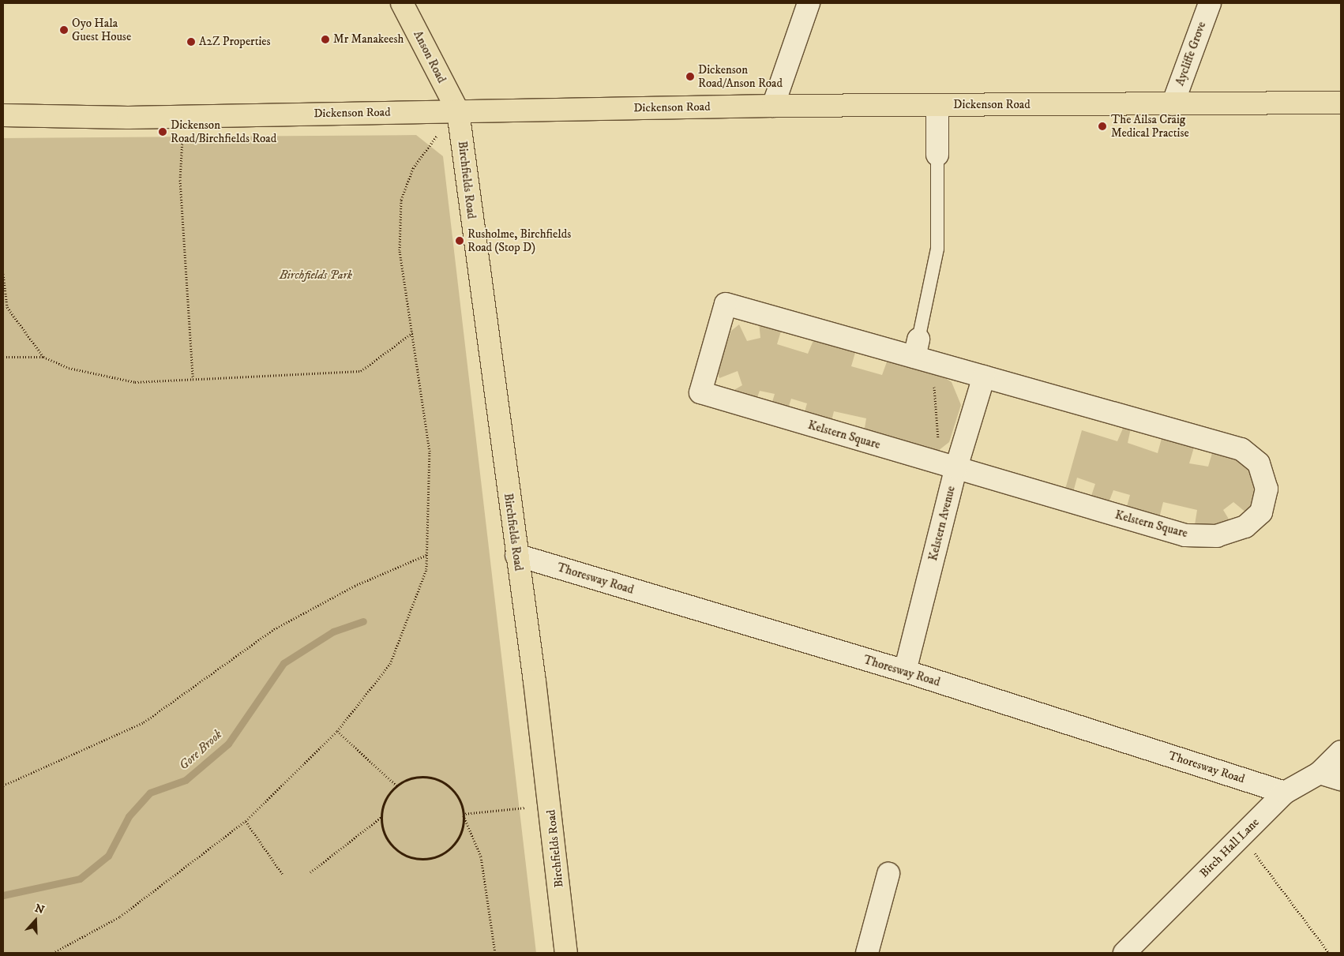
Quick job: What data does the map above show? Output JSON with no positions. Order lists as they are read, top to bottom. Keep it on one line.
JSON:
{"streets":{"highway":["Anson Road","Dickenson Road","Birchfields Road"],"street":["Aycliffe Grove","Kelstern Square","Kelstern Avenue","Thoresway Road","Birch Hall Lane"]},"crossings":[["Aycliffe Grove","Dickenson Road"],["Anson Road","Dickenson Road"],["Anson Road","Birchfields Road"],["Dickenson Road","Birchfields Road"],["Birchfields Road","Thoresway Road"],["Kelstern Square","Kelstern Avenue"],["Kelstern Avenue","Thoresway Road"],["Thoresway Road","Birch Hall Lane"]],"water":["Gore Brook"],"parks":["Birchfields Park"],"places":["Oyo Hala Guest House","Mr Manakeesh","A2Z Properties","Dickenson Road/Anson Road","The Ailsa Craig Medical Practise","Dickenson Road/Birchfields Road","Rusholme, Birchfields Road (Stop D)"],"north":"top"}
